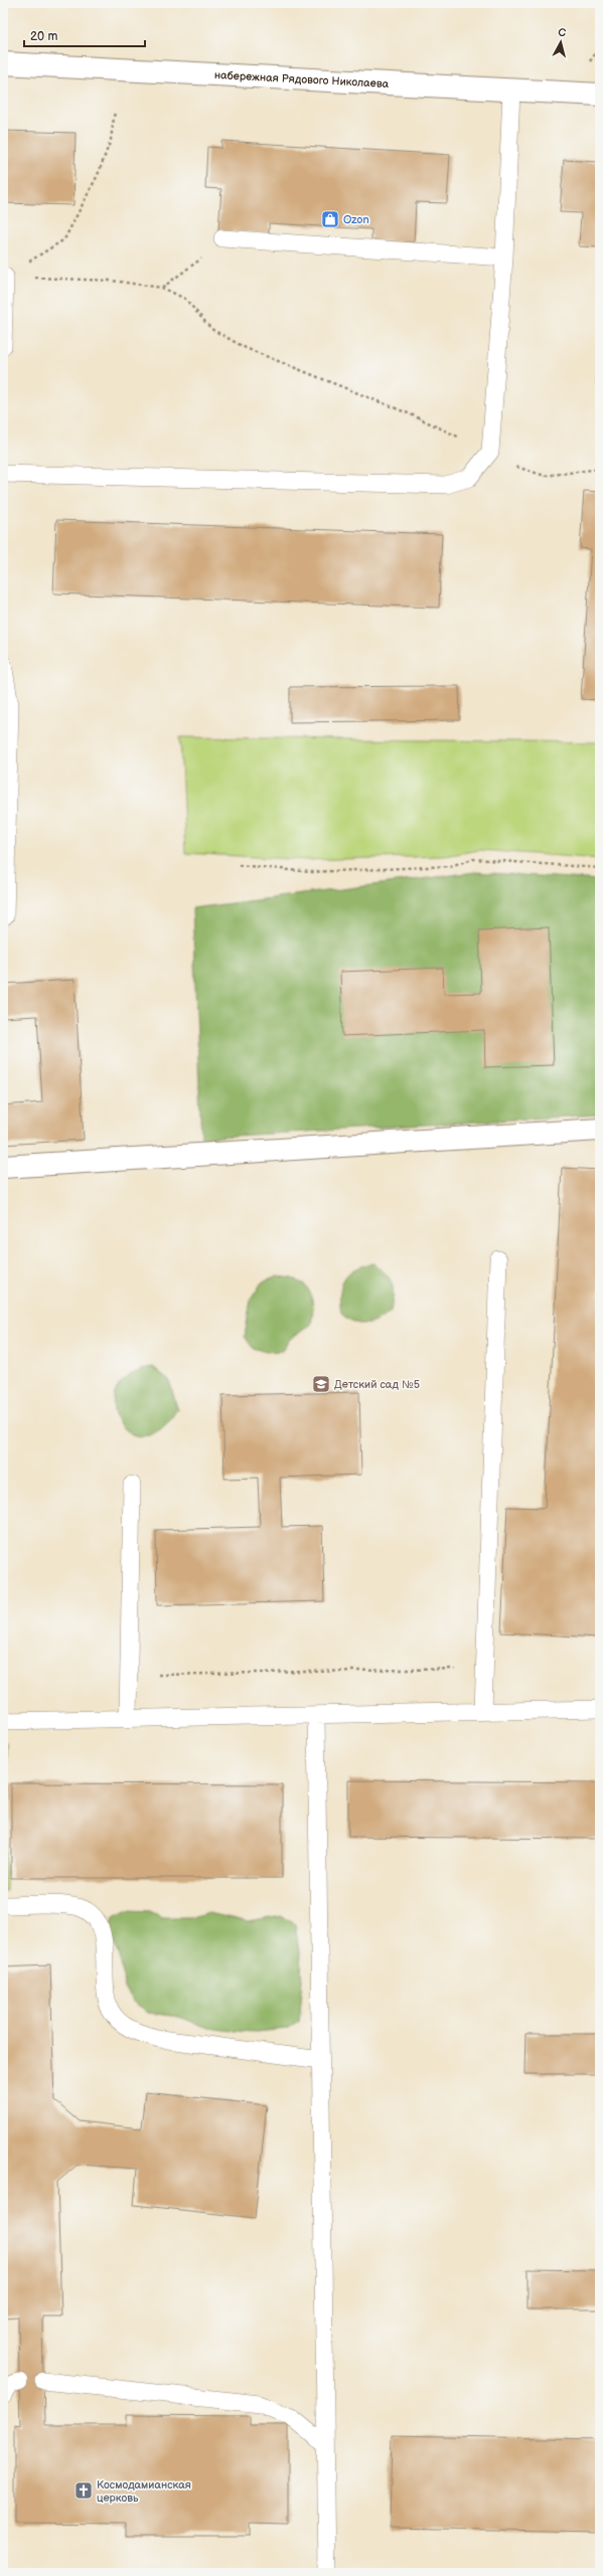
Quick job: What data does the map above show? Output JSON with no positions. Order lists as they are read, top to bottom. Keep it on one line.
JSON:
{"streets":{"street":["набережная Рядового Николаева"]},"places":{"shop":["Ozon"],"school or university":["Детский сад №5"],"church":["Космодамианская церковь"]},"scale_bar":"20 m","north":"top"}
